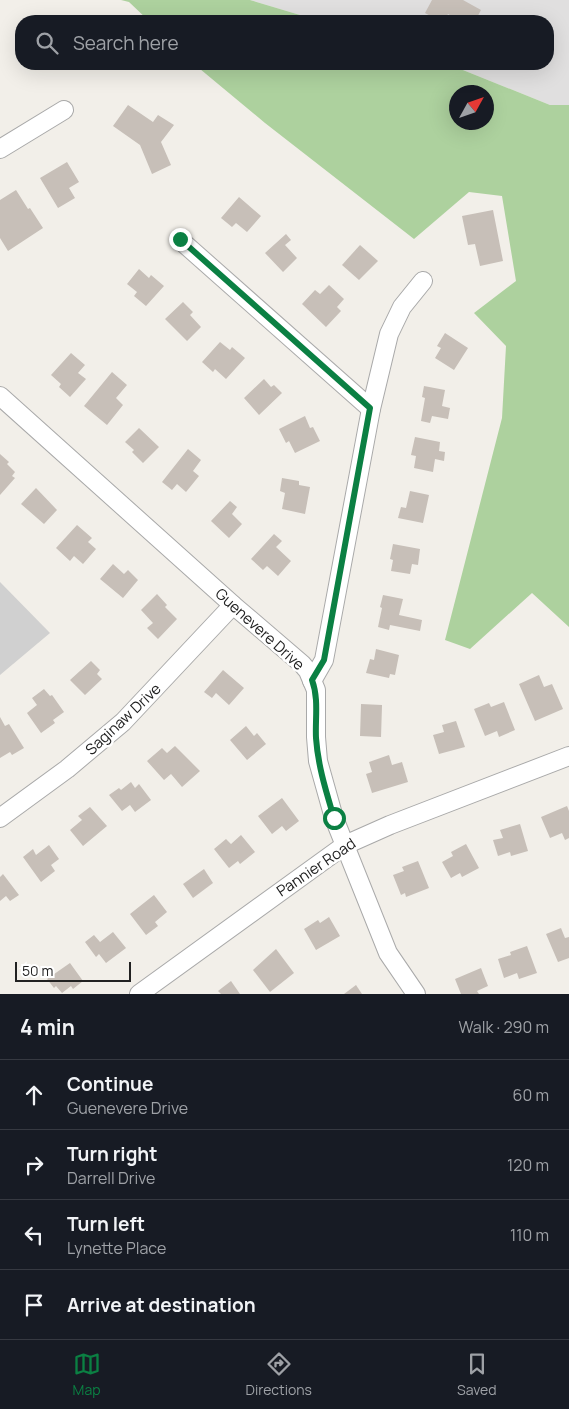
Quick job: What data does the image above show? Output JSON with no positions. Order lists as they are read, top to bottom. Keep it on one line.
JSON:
{"streets":{"street":["Guenevere Drive","Saginaw Drive","Pannier Road"]},"crossings":[["Guenevere Drive","Saginaw Drive"],["Guenevere Drive","Pannier Road"]],"scale_bar":"50 m","north":"top right","page":{"search":"Search here","scale":"50 m","heading":["4 min","Walk · 290 m"],"list":[["Continue","Guenevere Drive","60 m"],["Turn right","Darrell Drive","120 m"],["Turn left","Lynette Place","110 m"],"Arrive at destination"],"nav":["Map","Directions","Saved"]}}
